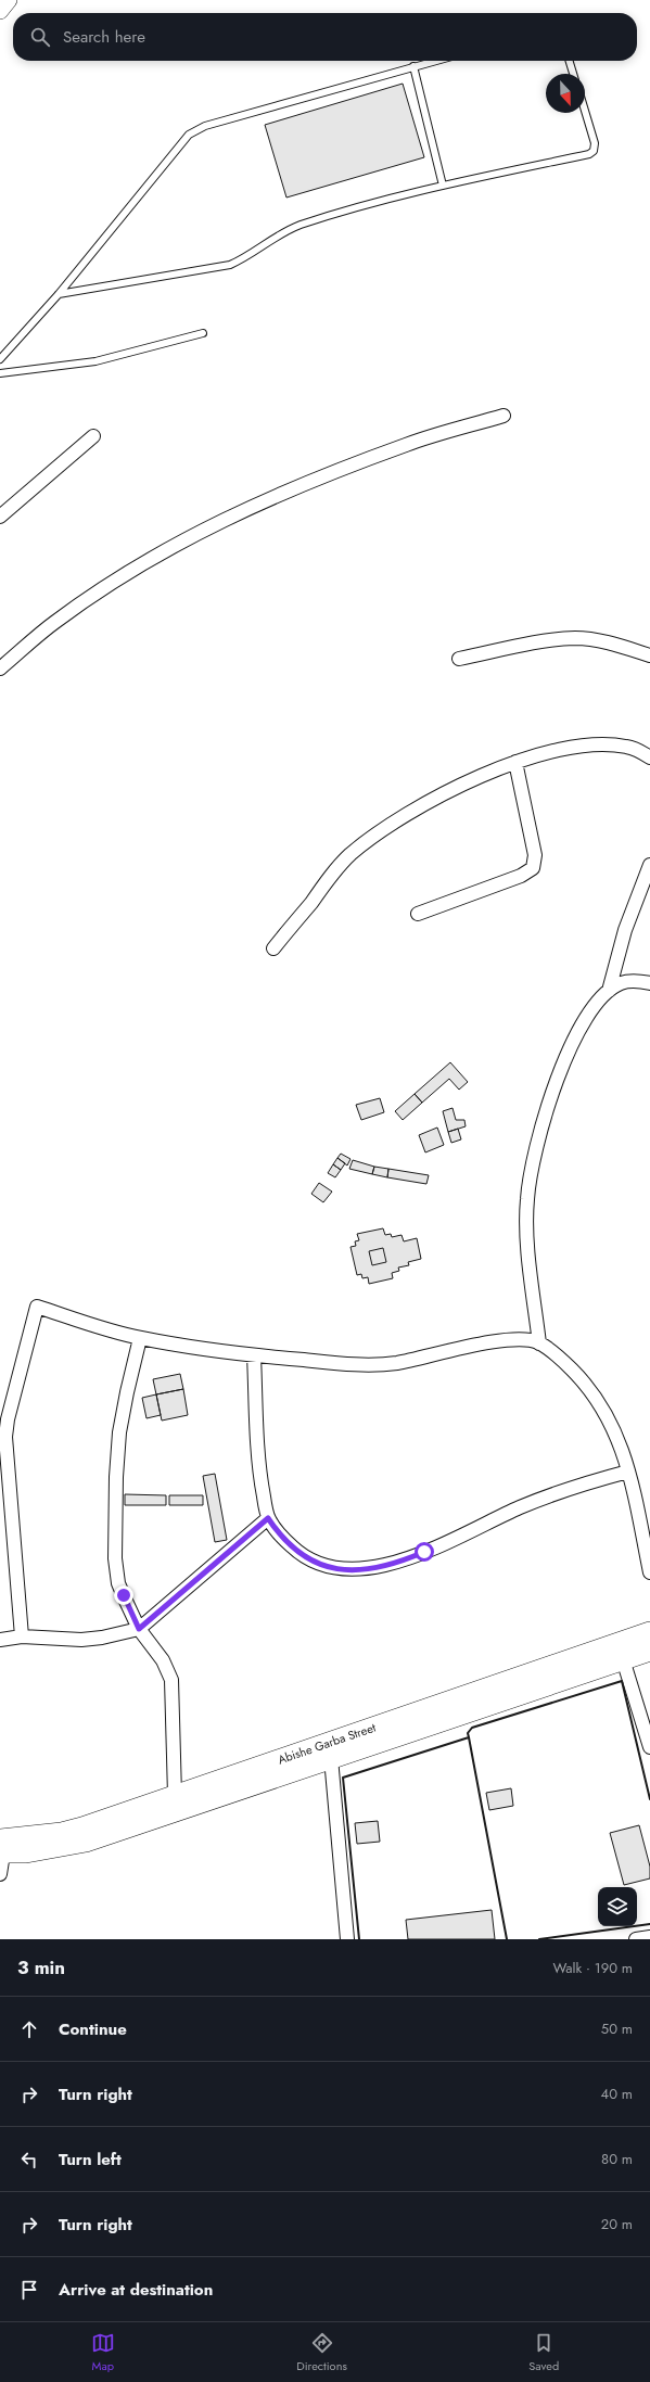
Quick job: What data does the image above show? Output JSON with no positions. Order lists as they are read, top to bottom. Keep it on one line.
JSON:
{"streets":{"highway":["Abishe Garba Street"]},"north":"bottom","page":{"search":"Search here","heading":["3 min","Walk · 190 m"],"list":[["Continue","50 m"],["Turn right","40 m"],["Turn left","80 m"],["Turn right","20 m"],"Arrive at destination"],"nav":["Map","Directions","Saved"]}}
